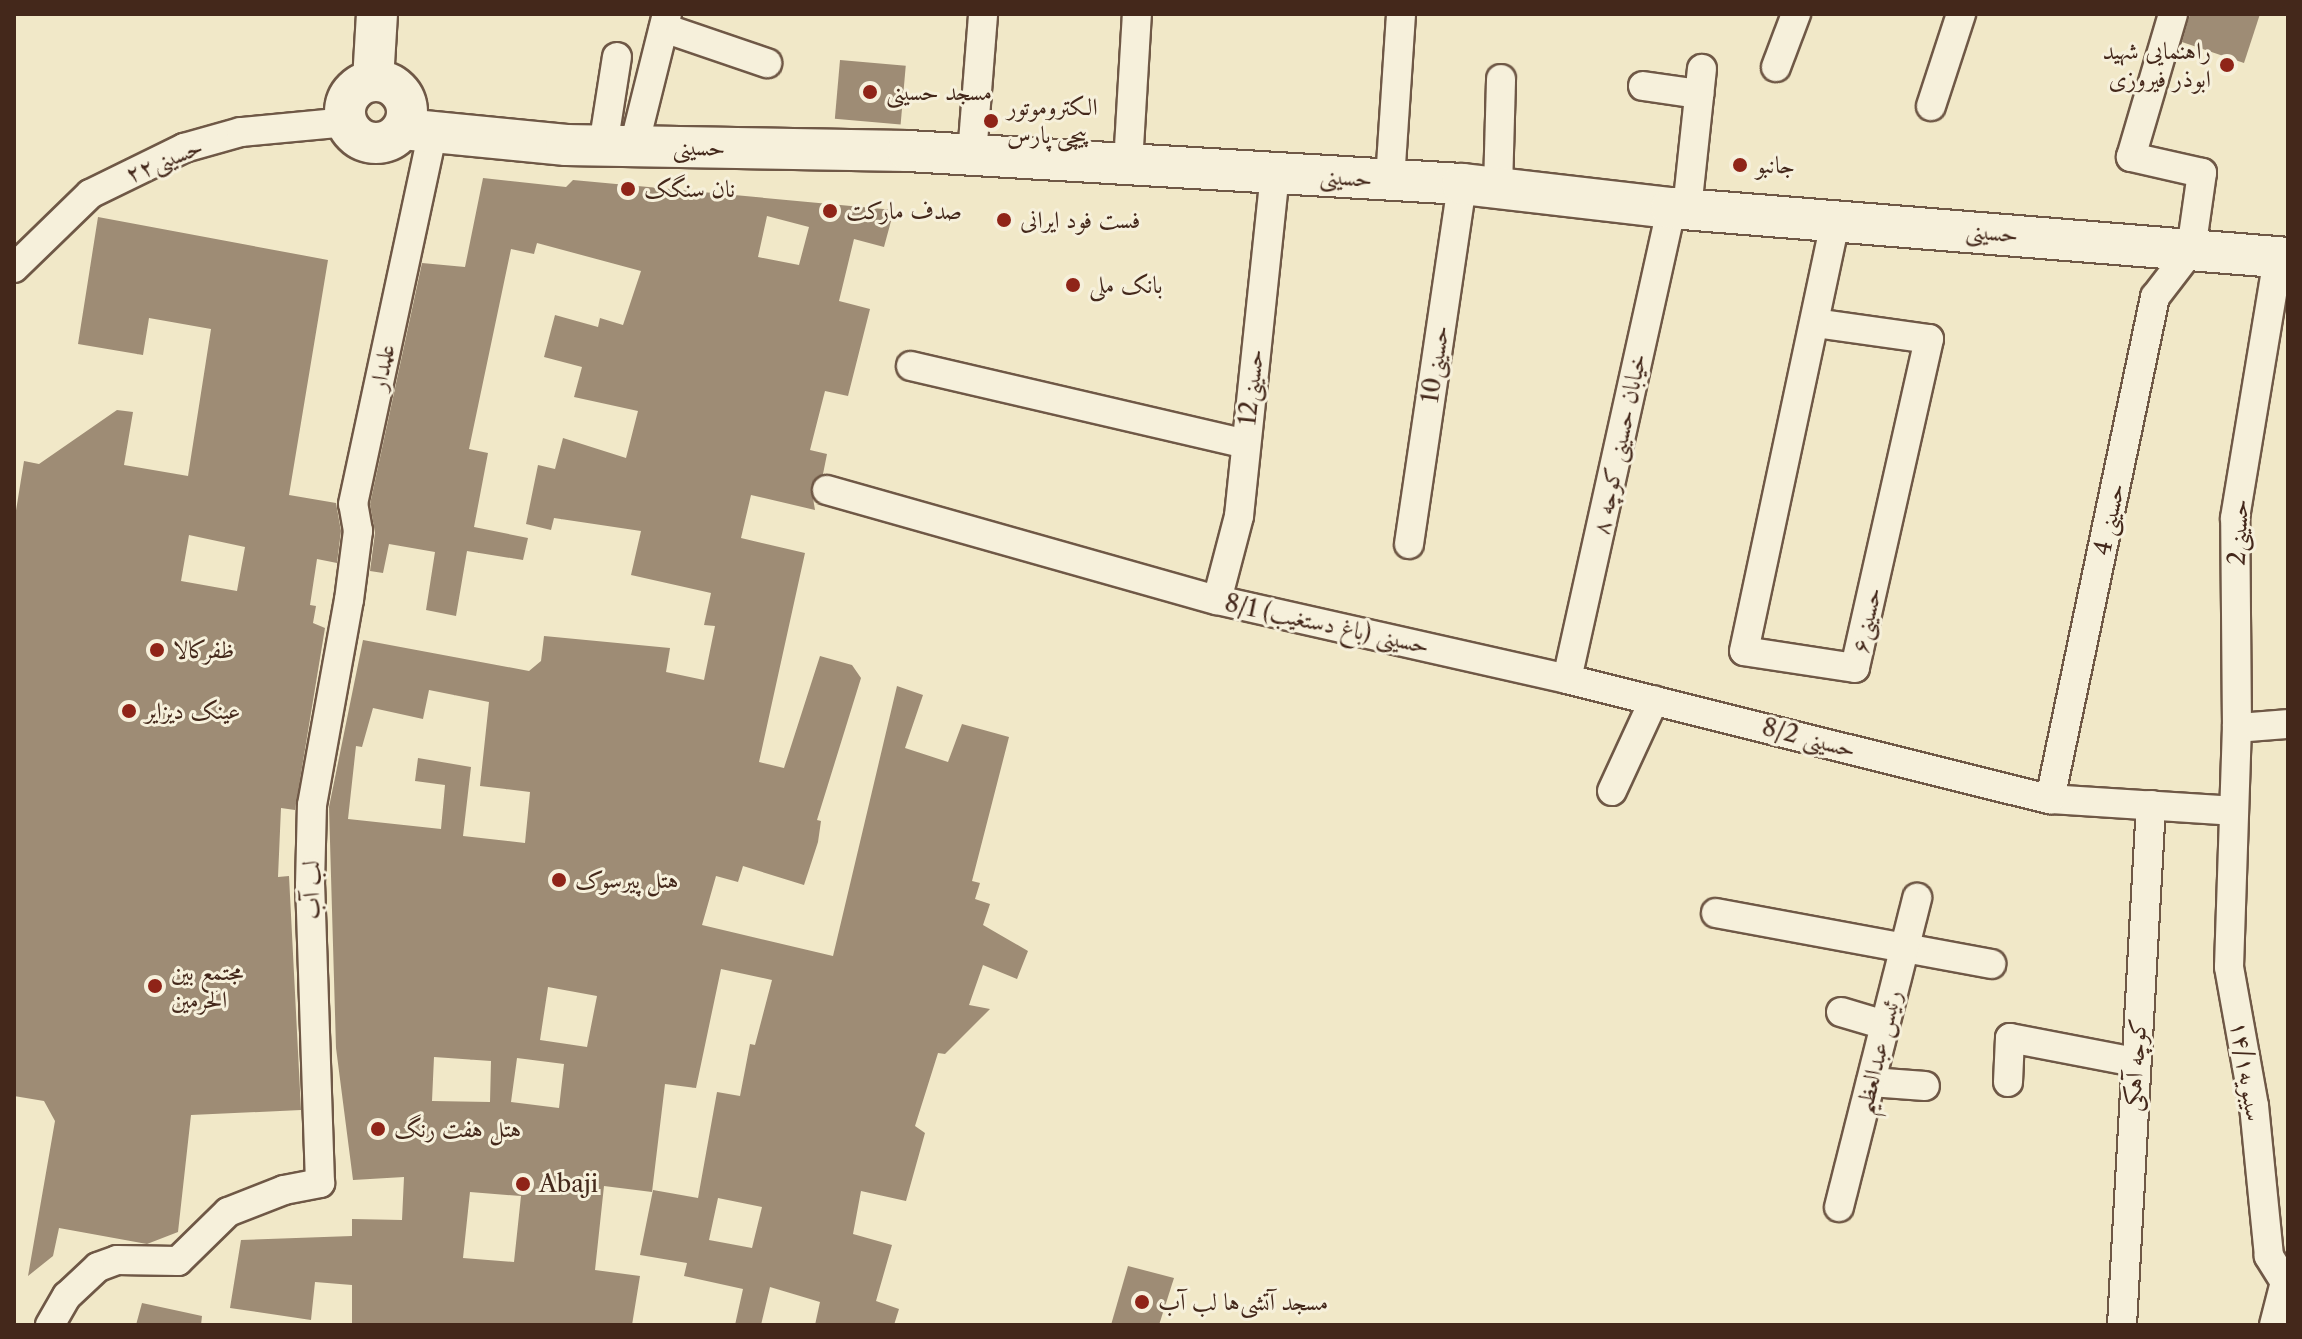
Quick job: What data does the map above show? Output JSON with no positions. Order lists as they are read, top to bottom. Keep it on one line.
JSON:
{"streets":{"street":["حسینی","حسینی۲۲","حسینی10","علمدار","حسینی12","خیابان حسینی کوچه ۸","حسینی 4","حسینی2","حسینی۶","8/1 حسینی (باغ دستغیب)","8/2 حسینی","لب آب","رئیس عبدالعظیم","کوچه آهکی","سیبویه۱۴/۱"]},"crossings":[["حسینی","حسینی۲۲"],["حسینی","حسینی10"],["حسینی","علمدار"],["حسینی","حسینی12"],["حسینی","خیابان حسینی کوچه ۸"],["حسینی","حسینی 4"],["حسینی","حسینی2"],["حسینی","حسینی۶"],["حسینی۲۲","علمدار"],["علمدار","لب آب"],["حسینی12","8/1 حسینی (باغ دستغیب)"],["خیابان حسینی کوچه ۸","8/1 حسینی (باغ دستغیب)"],["خیابان حسینی کوچه ۸","8/2 حسینی"],["حسینی 4","8/2 حسینی"],["حسینی2","8/2 حسینی"],["حسینی2","سیبویه۱۴/۱"],["8/1 حسینی (باغ دستغیب)","8/2 حسینی"],["8/2 حسینی","کوچه آهکی"],["8/2 حسینی","سیبویه۱۴/۱"]],"places":["راهنمایی شهید ابوذر فیروزی","مسجد حسینی","الکتروموتور پیچی پارس","جانبو","نان سنگک","صدف مارکت","فست فود ایرانی","بانک ملی","ظفرکالا","عینک دیزایر","هتل پیرسوک","مجتمع بین الحرمین","هتل هفت رنگ","Abaji","مسجد آتشی‌ها لب آب"]}
